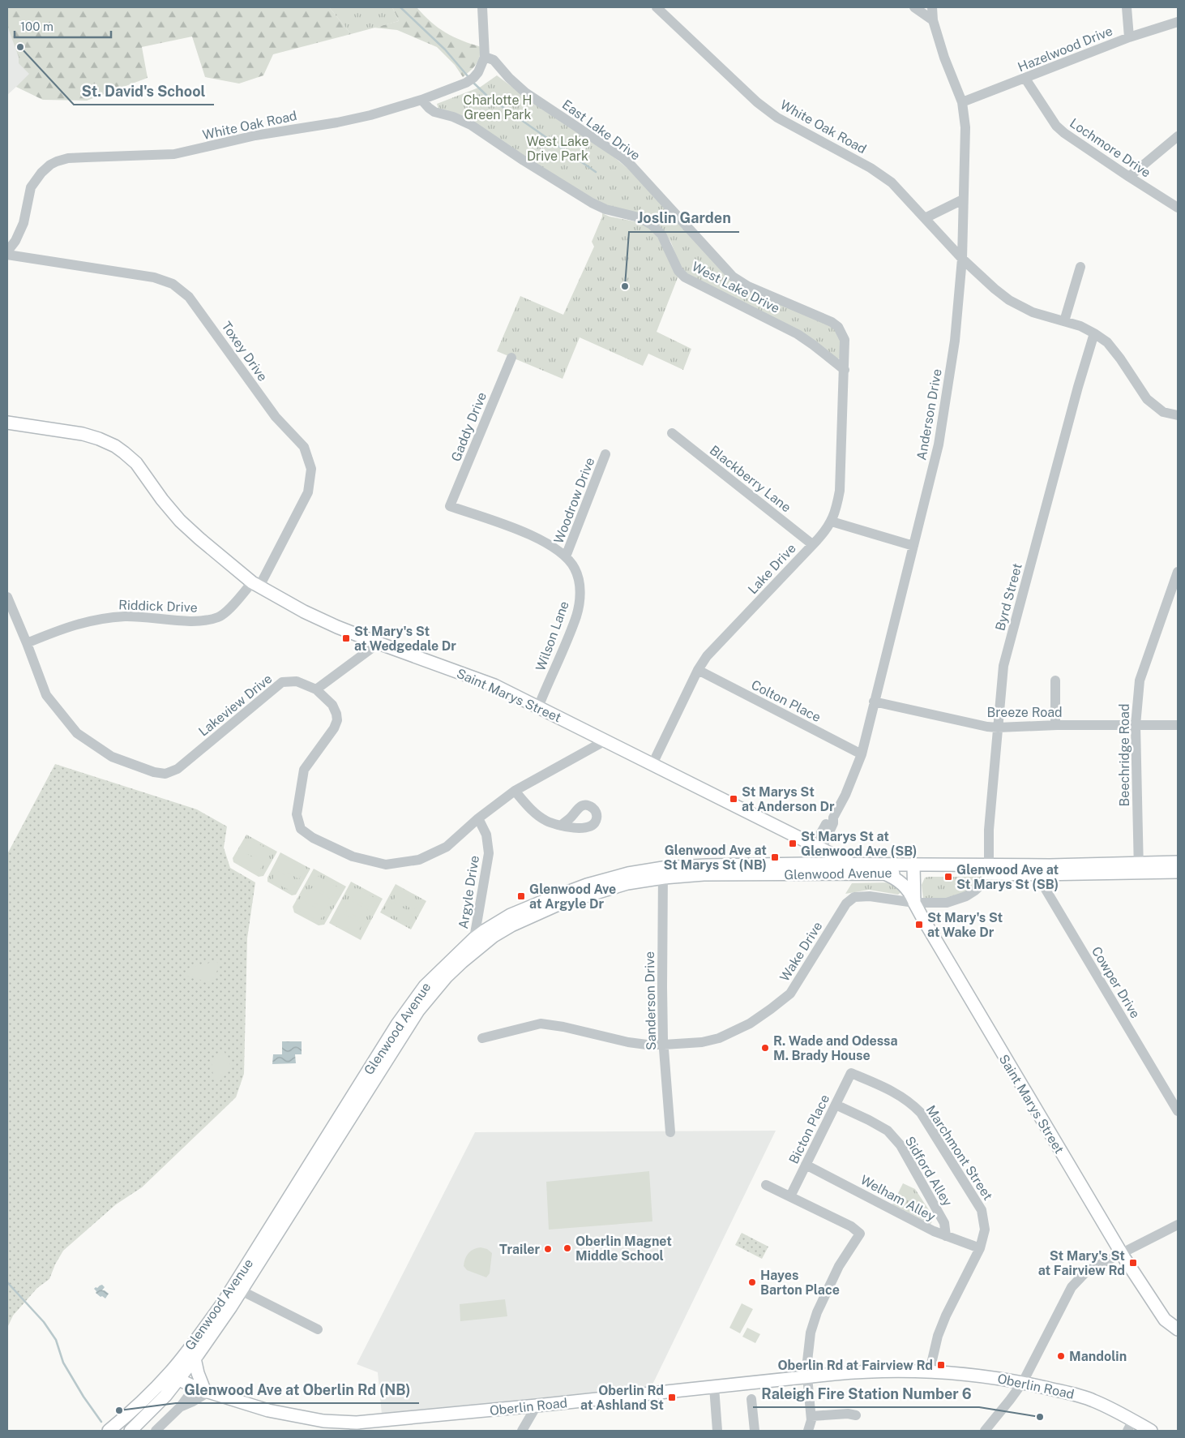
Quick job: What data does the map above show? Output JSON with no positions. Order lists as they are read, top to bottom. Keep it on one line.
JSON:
{"streets":{"main road":["Saint Marys Street","Glenwood Avenue","Oberlin Road"],"street":["Hazelwood Drive","White Oak Road","East Lake Drive","Lochmore Drive","West Lake Drive","Toxey Drive","Anderson Drive","Gaddy Drive","Blackberry Lane","Woodrow Drive","Lake Drive","Byrd Street","Riddick Drive","Wilson Lane","Colton Place","Lakeview Drive","Breeze Road","Beechridge Road","Argyle Drive","Wake Drive","Cowper Drive","Sanderson Drive","Bicton Place","Marchmont Street","Sidford Alley","Welham Alley"]},"crossings":[["Hazelwood Drive","Lochmore Drive"],["Hazelwood Drive","Anderson Drive"],["White Oak Road","East Lake Drive"],["White Oak Road","West Lake Drive"],["White Oak Road","Anderson Drive"],["White Oak Road","Byrd Street"],["East Lake Drive","West Lake Drive"],["East Lake Drive","Lake Drive"],["West Lake Drive","Lake Drive"],["Toxey Drive","Riddick Drive"],["Toxey Drive","Saint Marys Street"],["Anderson Drive","Saint Marys Street"],["Anderson Drive","Colton Place"],["Anderson Drive","Breeze Road"],["Gaddy Drive","Wilson Lane"],["Blackberry Lane","Lake Drive"],["Woodrow Drive","Wilson Lane"],["Lake Drive","Saint Marys Street"],["Lake Drive","Colton Place"],["Byrd Street","Breeze Road"],["Byrd Street","Glenwood Avenue"],["Byrd Street","Wake Drive"],["Riddick Drive","Saint Marys Street"],["Riddick Drive","Lakeview Drive"],["Wilson Lane","Saint Marys Street"],["Saint Marys Street","Lakeview Drive"],["Saint Marys Street","Glenwood Avenue"],["Saint Marys Street","Wake Drive"],["Lakeview Drive","Argyle Drive"],["Breeze Road","Beechridge Road"],["Beechridge Road","Glenwood Avenue"],["Glenwood Avenue","Argyle Drive"],["Glenwood Avenue","Wake Drive"],["Glenwood Avenue","Cowper Drive"],["Glenwood Avenue","Sanderson Drive"],["Glenwood Avenue","Oberlin Road"],["Wake Drive","Sanderson Drive"],["Bicton Place","Marchmont Street"],["Bicton Place","Sidford Alley"],["Bicton Place","Welham Alley"],["Marchmont Street","Welham Alley"],["Marchmont Street","Oberlin Road"],["Sidford Alley","Welham Alley"]],"parks":["Charlotte H Green Park","West Lake Drive Park"],"places":{"other":["St. David's School","Joslin Garden","R. Wade and Odessa M. Brady House","Oberlin Magnet Middle School","Trailer","Hayes Barton Place","Mandolin","Glenwood Ave at Oberlin Rd (NB)","Raleigh Fire Station Number 6"],"transit":["St Mary's St at Wedgedale Dr","St Marys St at Anderson Dr","St Marys St at Glenwood Ave (SB)","Glenwood Ave at St Marys St (NB)","Glenwood Ave at St Marys St (SB)","Glenwood Ave at Argyle Dr","St Mary's St at Wake Dr","St Mary's St at Fairview Rd","Oberlin Rd at Fairview Rd","Oberlin Rd at Ashland St"]},"scale_bar":"100 m"}
